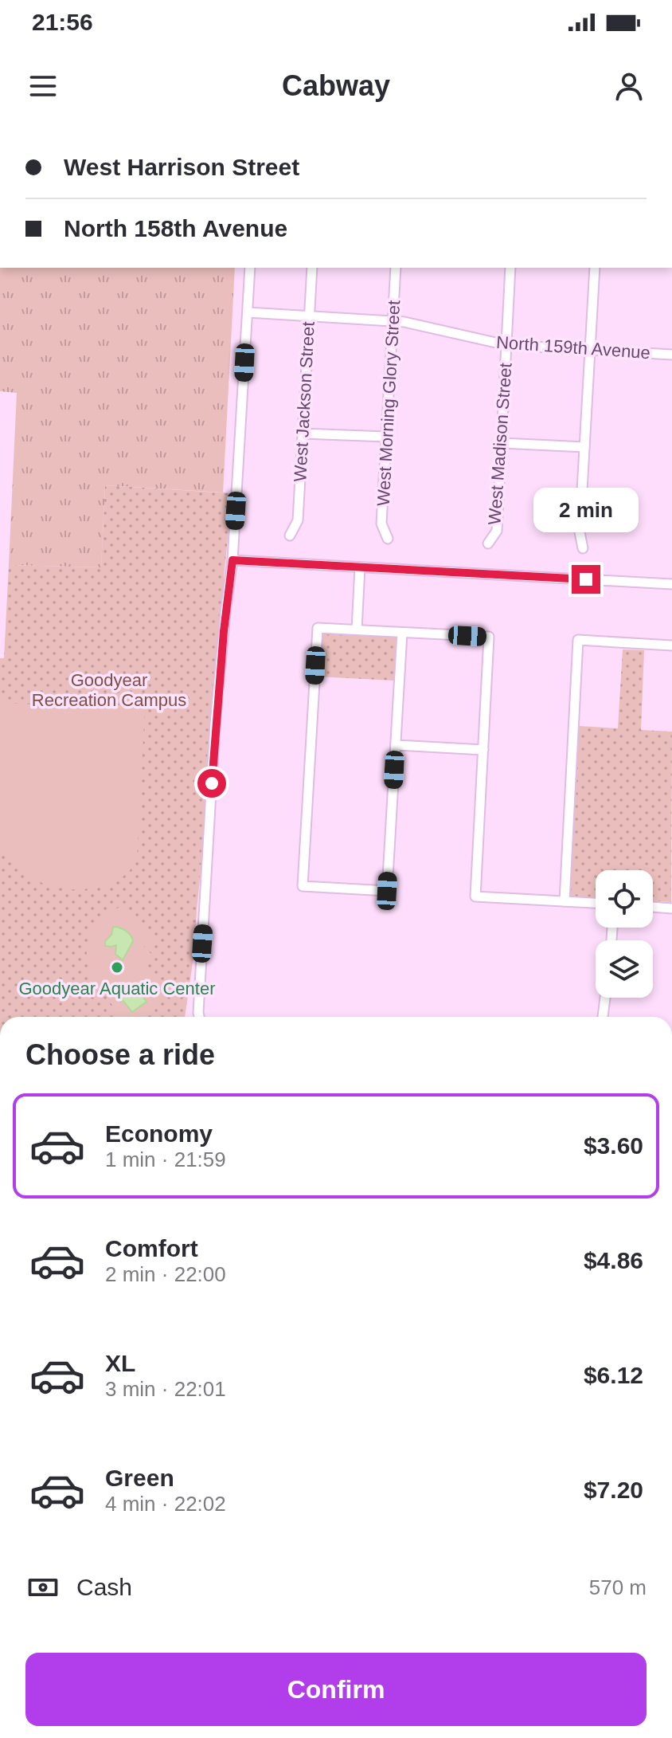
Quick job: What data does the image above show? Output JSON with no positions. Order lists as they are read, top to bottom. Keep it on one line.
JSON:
{"streets":{"street":["North 159th Avenue","West Jackson Street","West Morning Glory Street","West Madison Street"]},"crossings":[["North 159th Avenue","West Jackson Street"],["North 159th Avenue","West Morning Glory Street"],["North 159th Avenue","West Madison Street"]],"parks":["Goodyear Recreation Campus"],"places":["Goodyear Aquatic Center"],"page":{"status":"21:56","header":"Cabway","banner":["West Harrison Street","North 158th Avenue"],"bubble":"2 min","heading":"Choose a ride","list":[{"name":"Economy","note":"1 min · 21:59","value":"$3.60"},{"name":"Comfort","note":"2 min · 22:00","value":"$4.86"},{"name":"XL","note":"3 min · 22:01","value":"$6.12"},{"name":"Green","note":"4 min · 22:02","value":"$7.20"}],"pay":["Cash","570 m"],"buttons":"Confirm"}}
